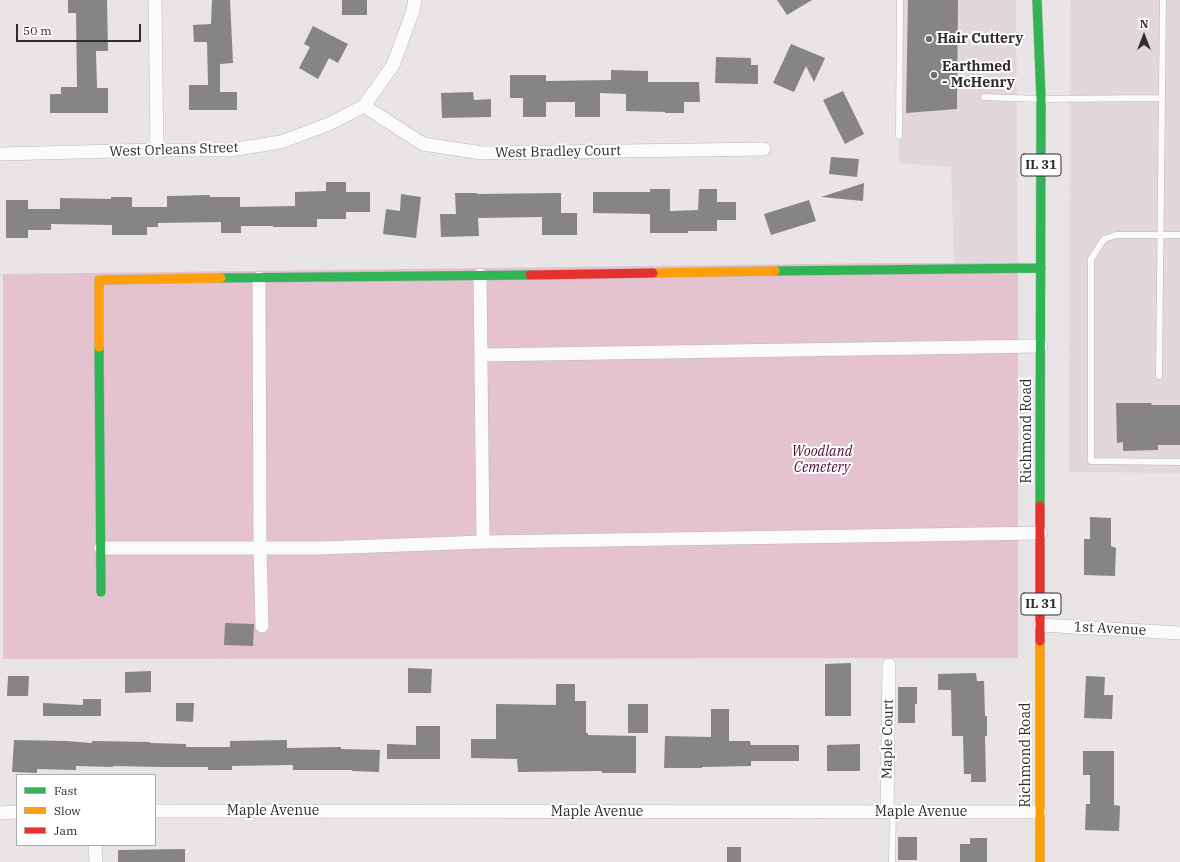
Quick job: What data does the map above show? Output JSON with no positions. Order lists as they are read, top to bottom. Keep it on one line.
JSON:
{"streets":{"street":["West Orleans Street","West Bradley Court","IL 31","Richmond Road","1st Avenue","Maple Court","Maple Avenue"]},"crossings":[["West Orleans Street","West Bradley Court"],["Richmond Road","1st Avenue"],["Richmond Road","Maple Avenue"],["Maple Court","Maple Avenue"]],"parks":["Woodland Cemetery"],"places":["Hair Cuttery","Earthmed - McHenry"],"legend":["Fast","Slow","Jam"],"scale_bar":"50 m","north":"top"}
